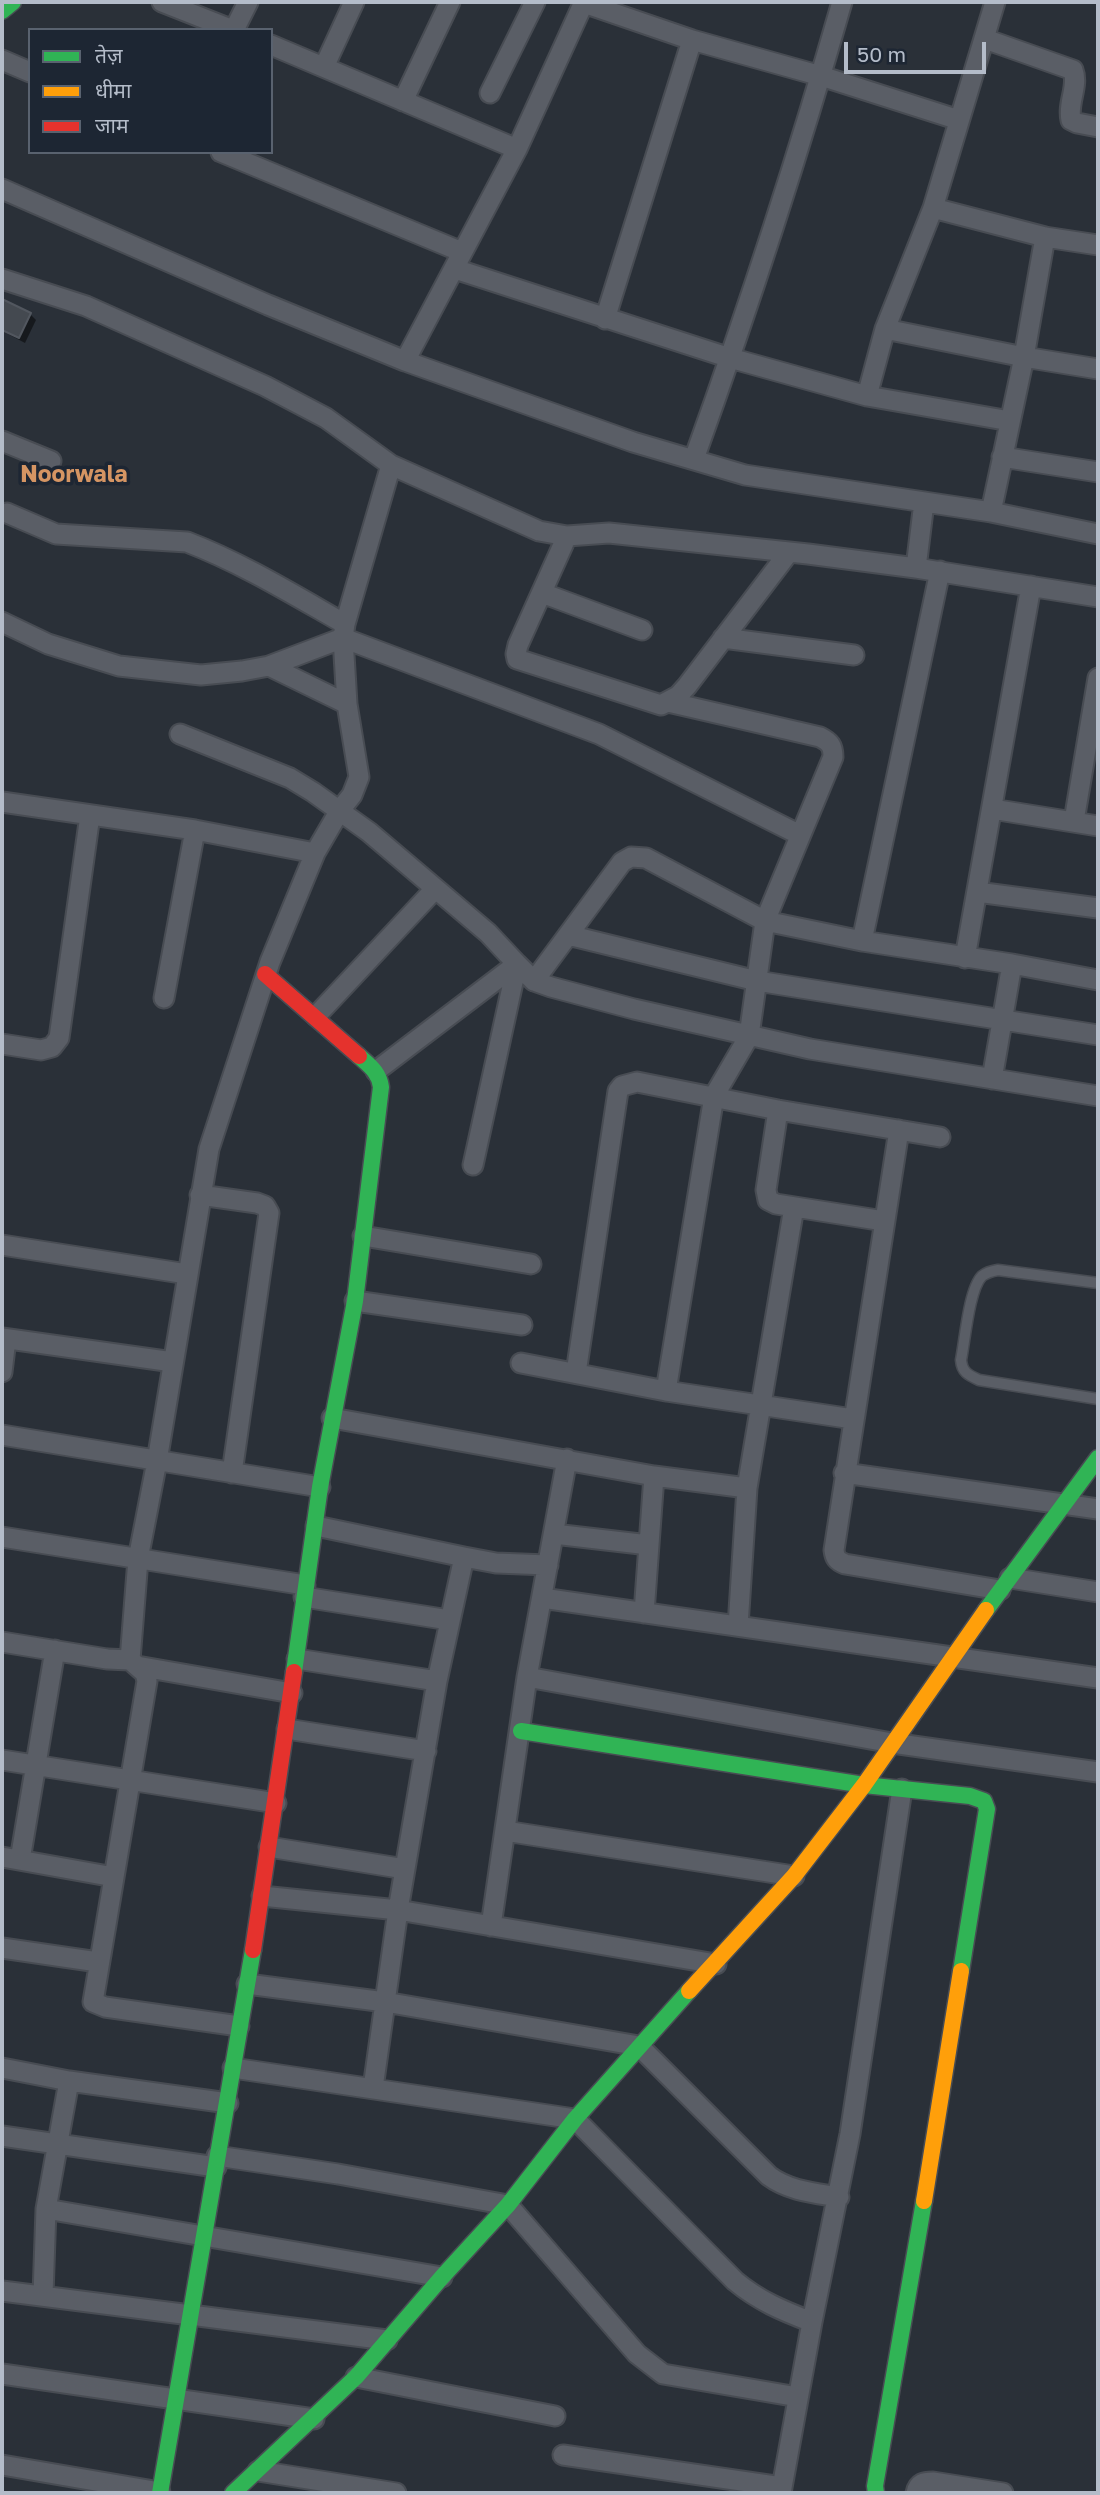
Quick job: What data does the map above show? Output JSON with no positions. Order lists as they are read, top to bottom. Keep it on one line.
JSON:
{"districts":["Noorwala"],"legend":["तेज़","धीमा","जाम"],"scale_bar":"50 m"}
